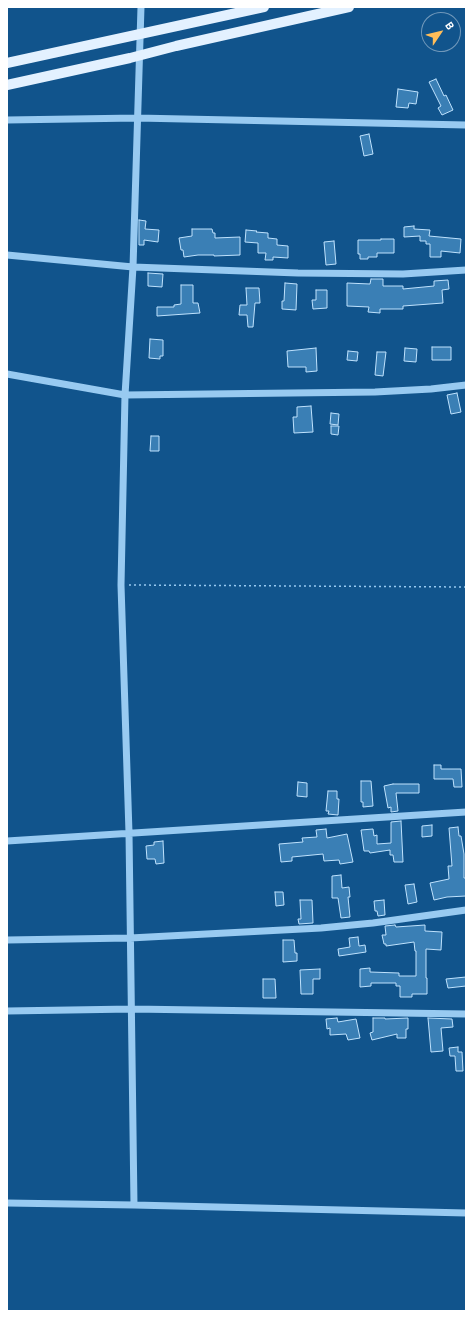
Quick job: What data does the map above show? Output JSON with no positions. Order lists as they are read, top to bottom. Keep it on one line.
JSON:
{"north":"top right"}
